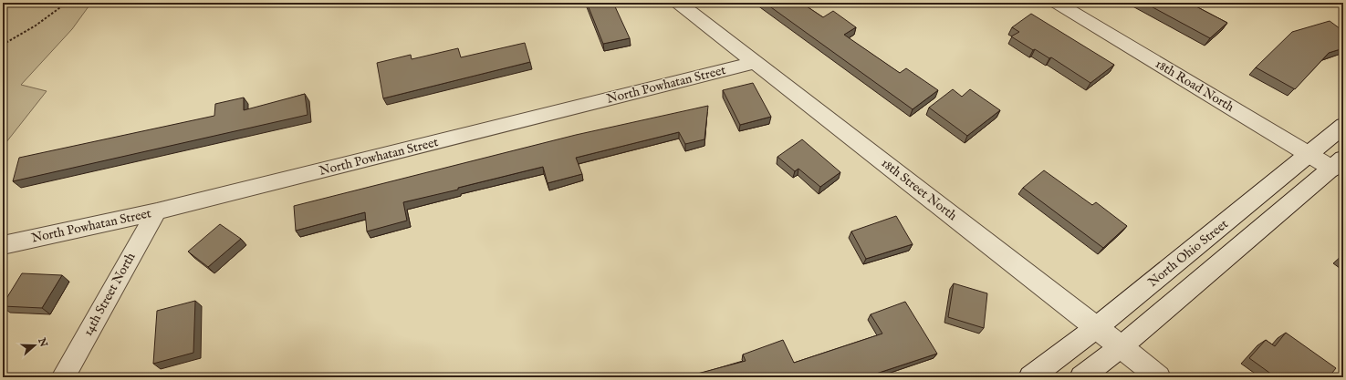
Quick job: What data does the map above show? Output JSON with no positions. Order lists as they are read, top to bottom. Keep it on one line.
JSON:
{"streets":{"street":["North Powhatan Street","18th Road North","18th Street North","North Ohio Street","14th Street North"]},"crossings":[["North Powhatan Street","18th Street North"],["North Powhatan Street","14th Street North"],["18th Road North","North Ohio Street"],["18th Street North","North Ohio Street"]],"north":"right"}
